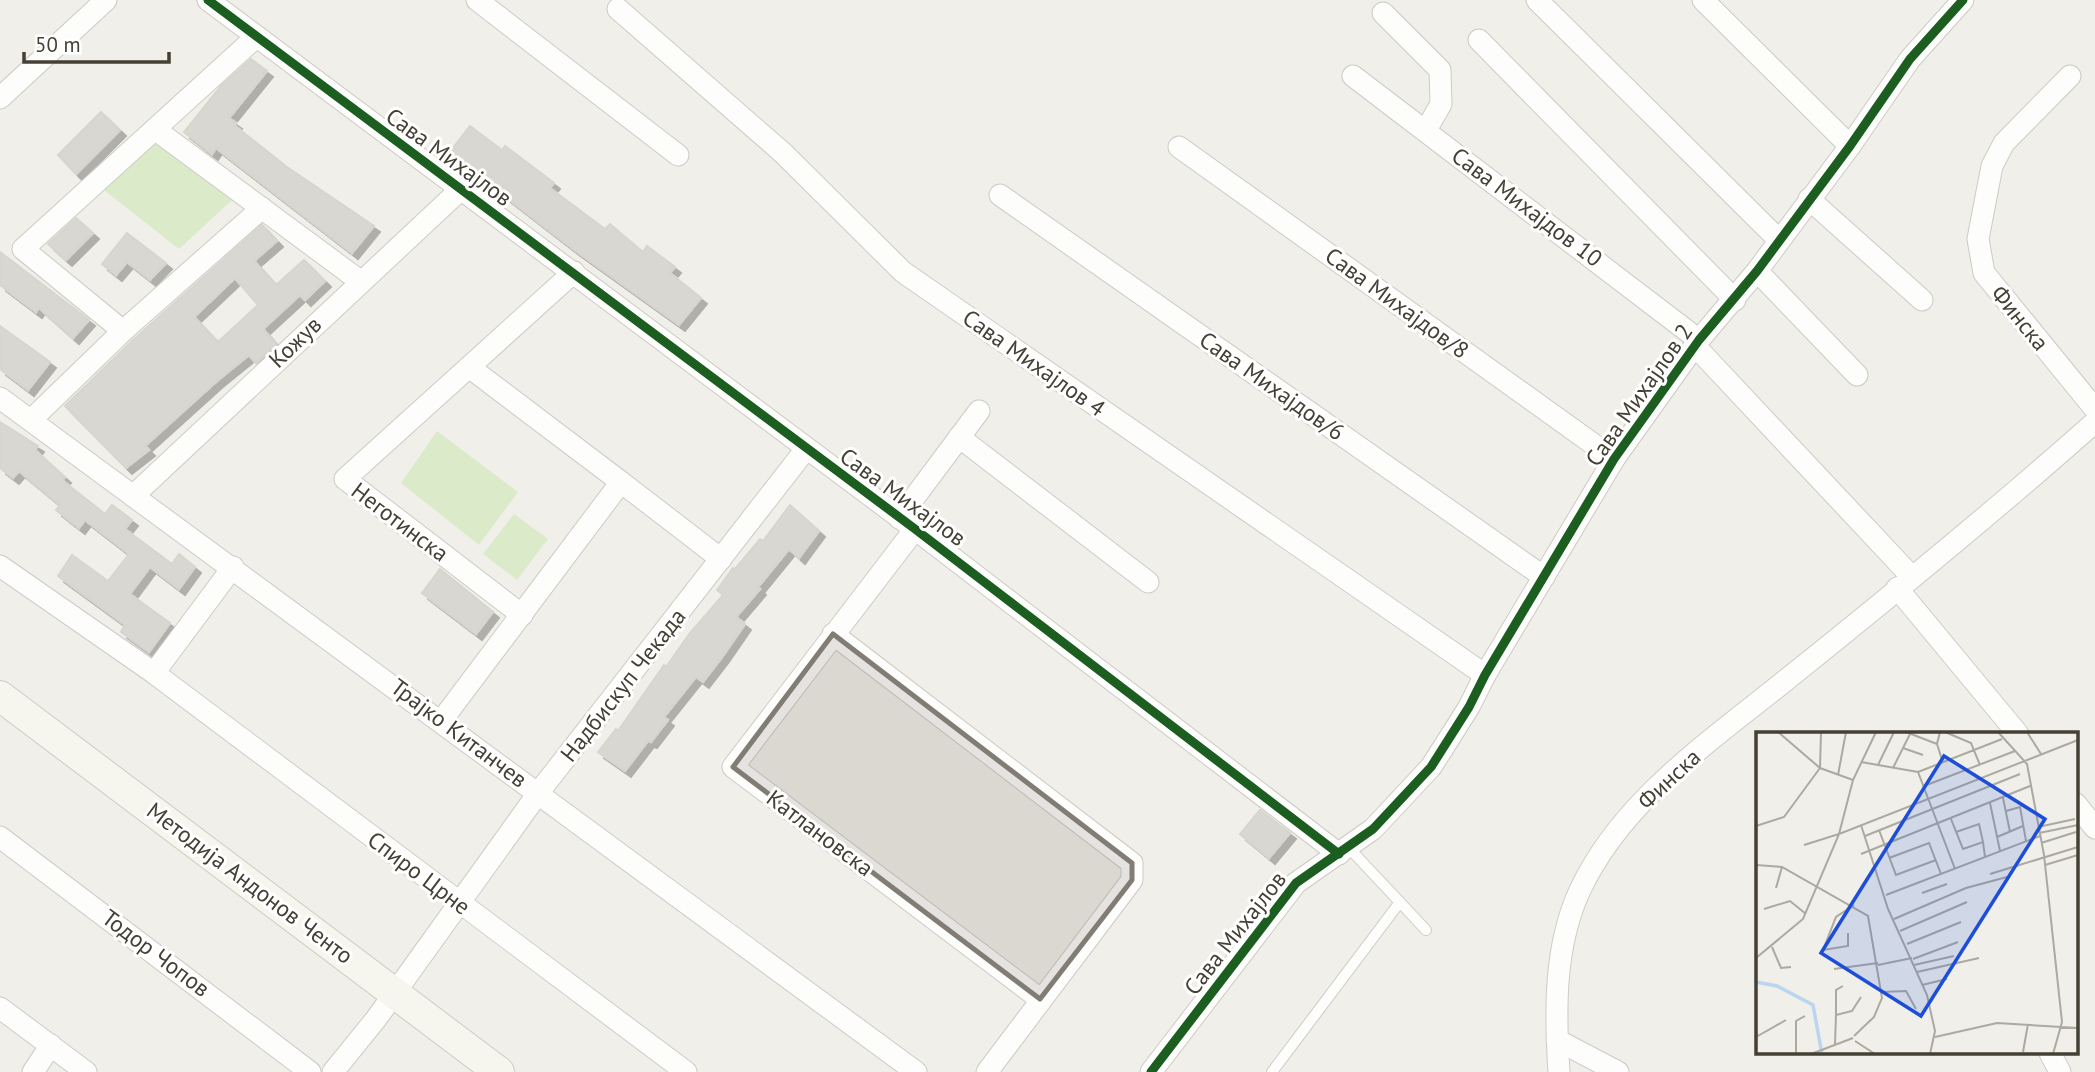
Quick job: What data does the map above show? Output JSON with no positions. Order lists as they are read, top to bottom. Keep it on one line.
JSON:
{"streets":{"main road":["Методија Андонов Ченто"],"street":["Сава Михајлов","Сава Михајдов 10","Сава Михајдов/8","Финска","Кожув","Сава Михајлов 4","Сава Михајдов/6","Сава Михајлов 2","Неготинска","Надбискуп Чекада","Трајко Китанчев","Катлановска","Спиро Црне","Тодор Чопов"]},"crossings":[["Сава Михајлов","Кожув"],["Сава Михајлов","Сава Михајлов 2"],["Сава Михајлов","Неготинска"],["Сава Михајлов","Надбискуп Чекада"],["Сава Михајлов","Катлановска"],["Сава Михајдов 10","Сава Михајлов 2"],["Сава Михајдов/8","Сава Михајлов 2"],["Финска","Сава Михајлов 2"],["Кожув","Трајко Китанчев"],["Сава Михајлов 4","Сава Михајлов 2"],["Сава Михајдов/6","Сава Михајлов 2"],["Надбискуп Чекада","Трајко Китанчев"],["Надбискуп Чекада","Спиро Црне"],["Надбискуп Чекада","Методија Андонов Ченто"]],"scale_bar":"50 m"}
